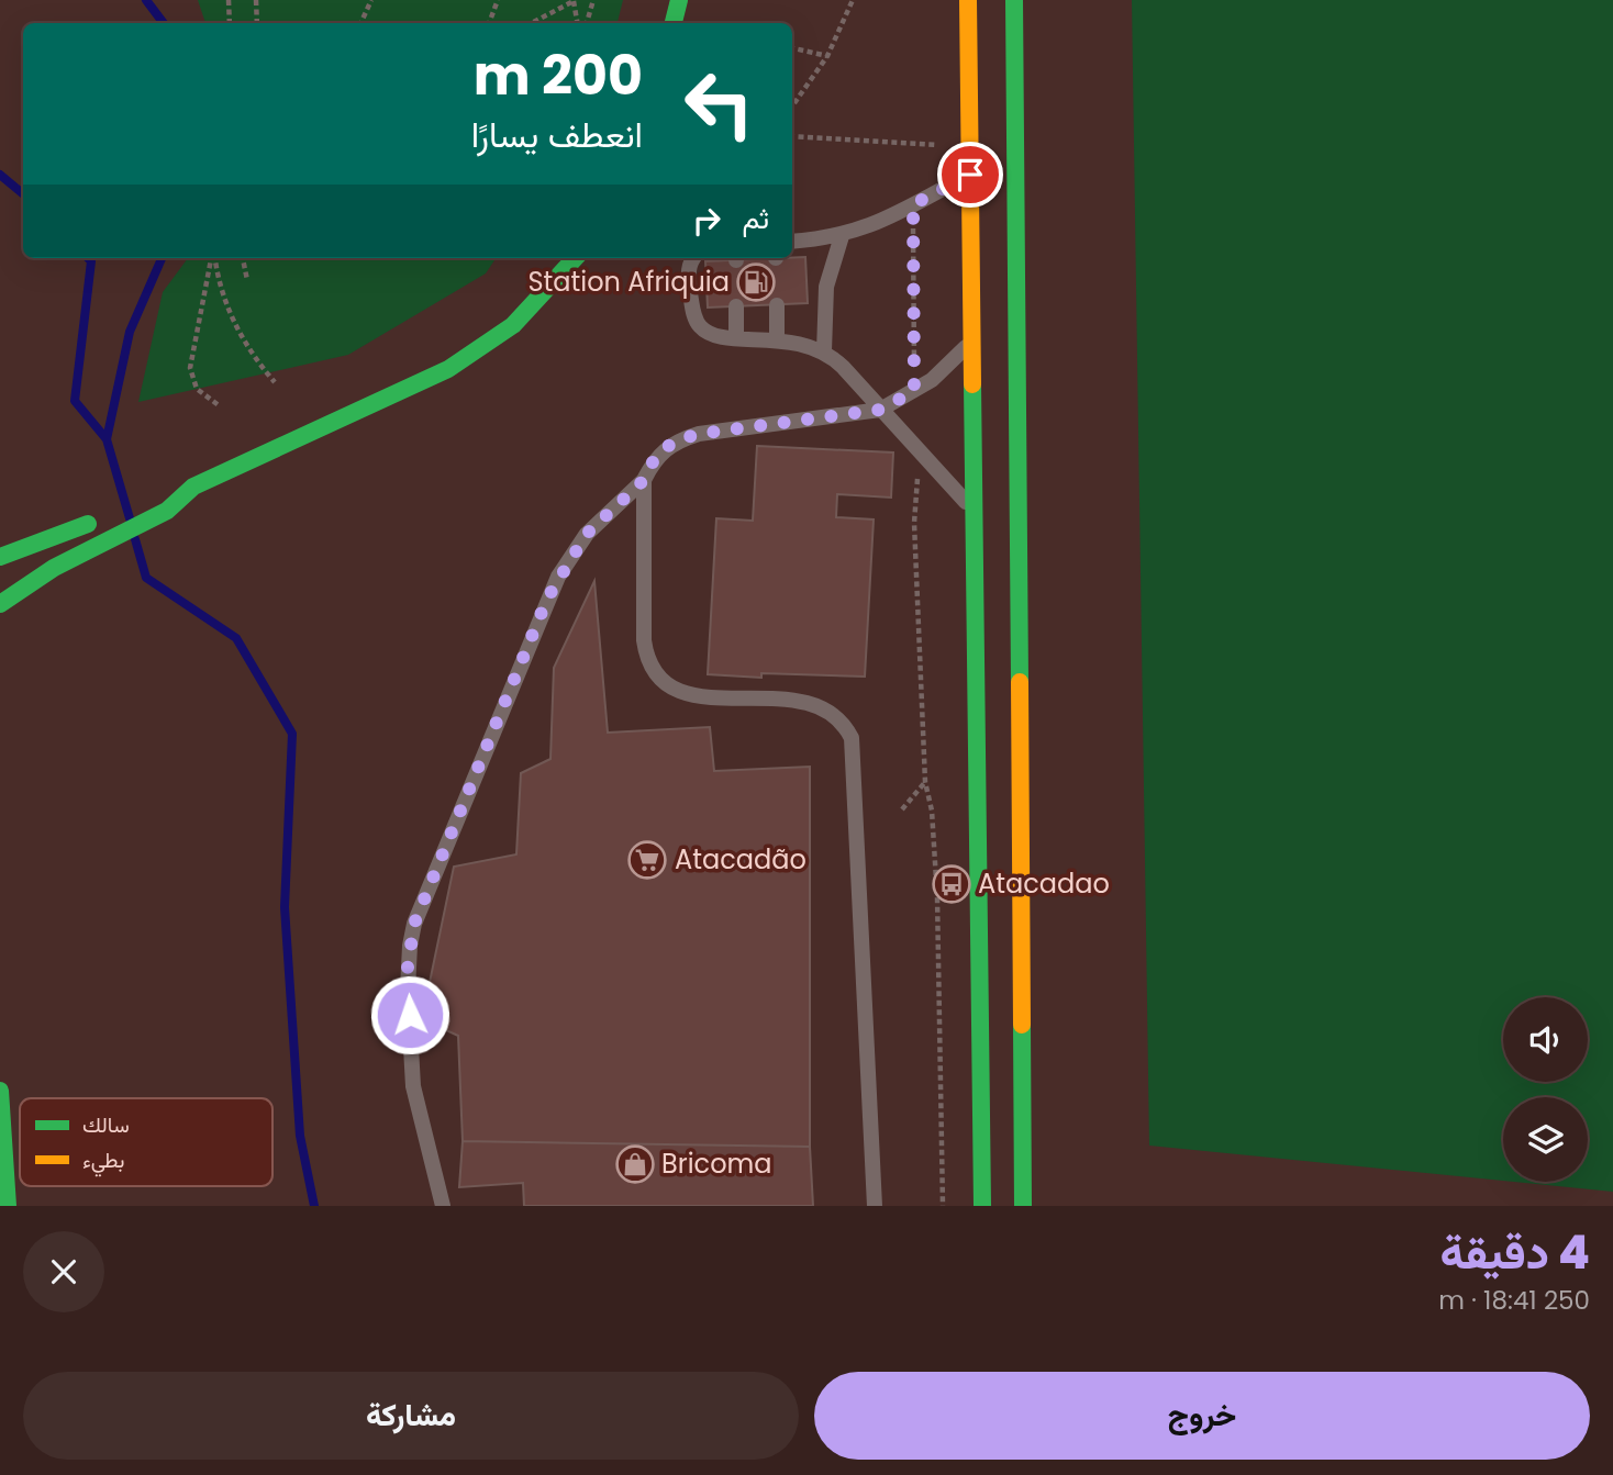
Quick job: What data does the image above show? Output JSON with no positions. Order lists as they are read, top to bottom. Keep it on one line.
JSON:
{"places":{"fuel station":["Station Afriquia"],"supermarket":["Atacadão"],"bus stop":["Atacadao"],"shop":["Bricoma"]},"legend":["سالك","بطيء"],"page":{"turn":["200 m","انعطف يسارًا"],"then":"ثم","heading":["4 دقيقة","250 m · 18:41"],"buttons":["خروج","مشاركة"]}}
